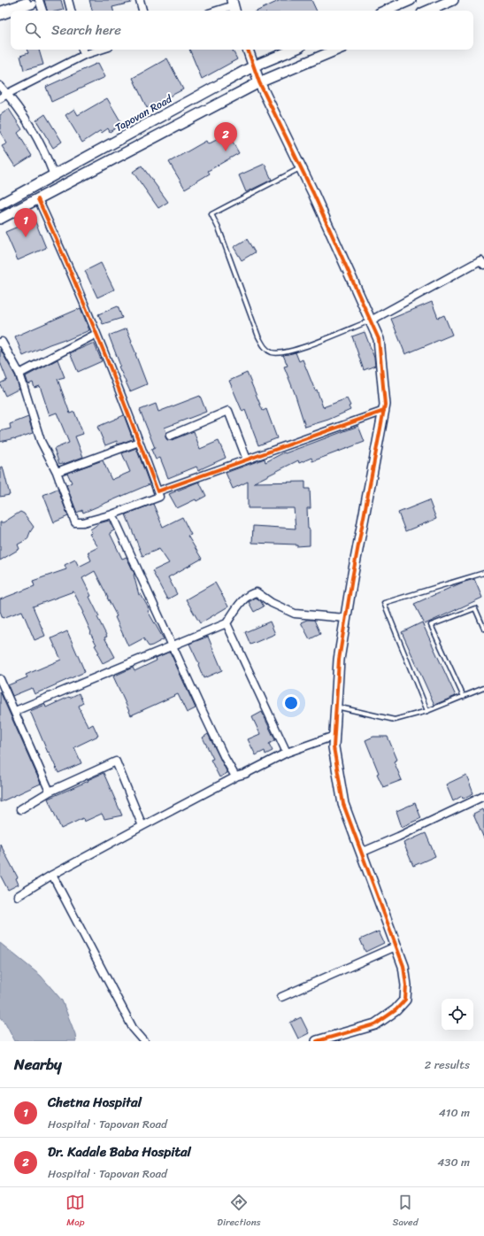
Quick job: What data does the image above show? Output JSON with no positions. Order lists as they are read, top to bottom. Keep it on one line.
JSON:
{"streets":{"street":["Tapovan Road"]},"page":{"search":"Search here","pins":["2","1"],"heading":["Nearby","2 results"],"list":[{"mark":"1","name":"Chetna Hospital","note":"Hospital · Tapovan Road","value":"410 m"},{"mark":"2","name":"Dr. Kadale Baba Hospital","note":"Hospital · Tapovan Road","value":"430 m"}],"nav":["Map","Directions","Saved"]}}
